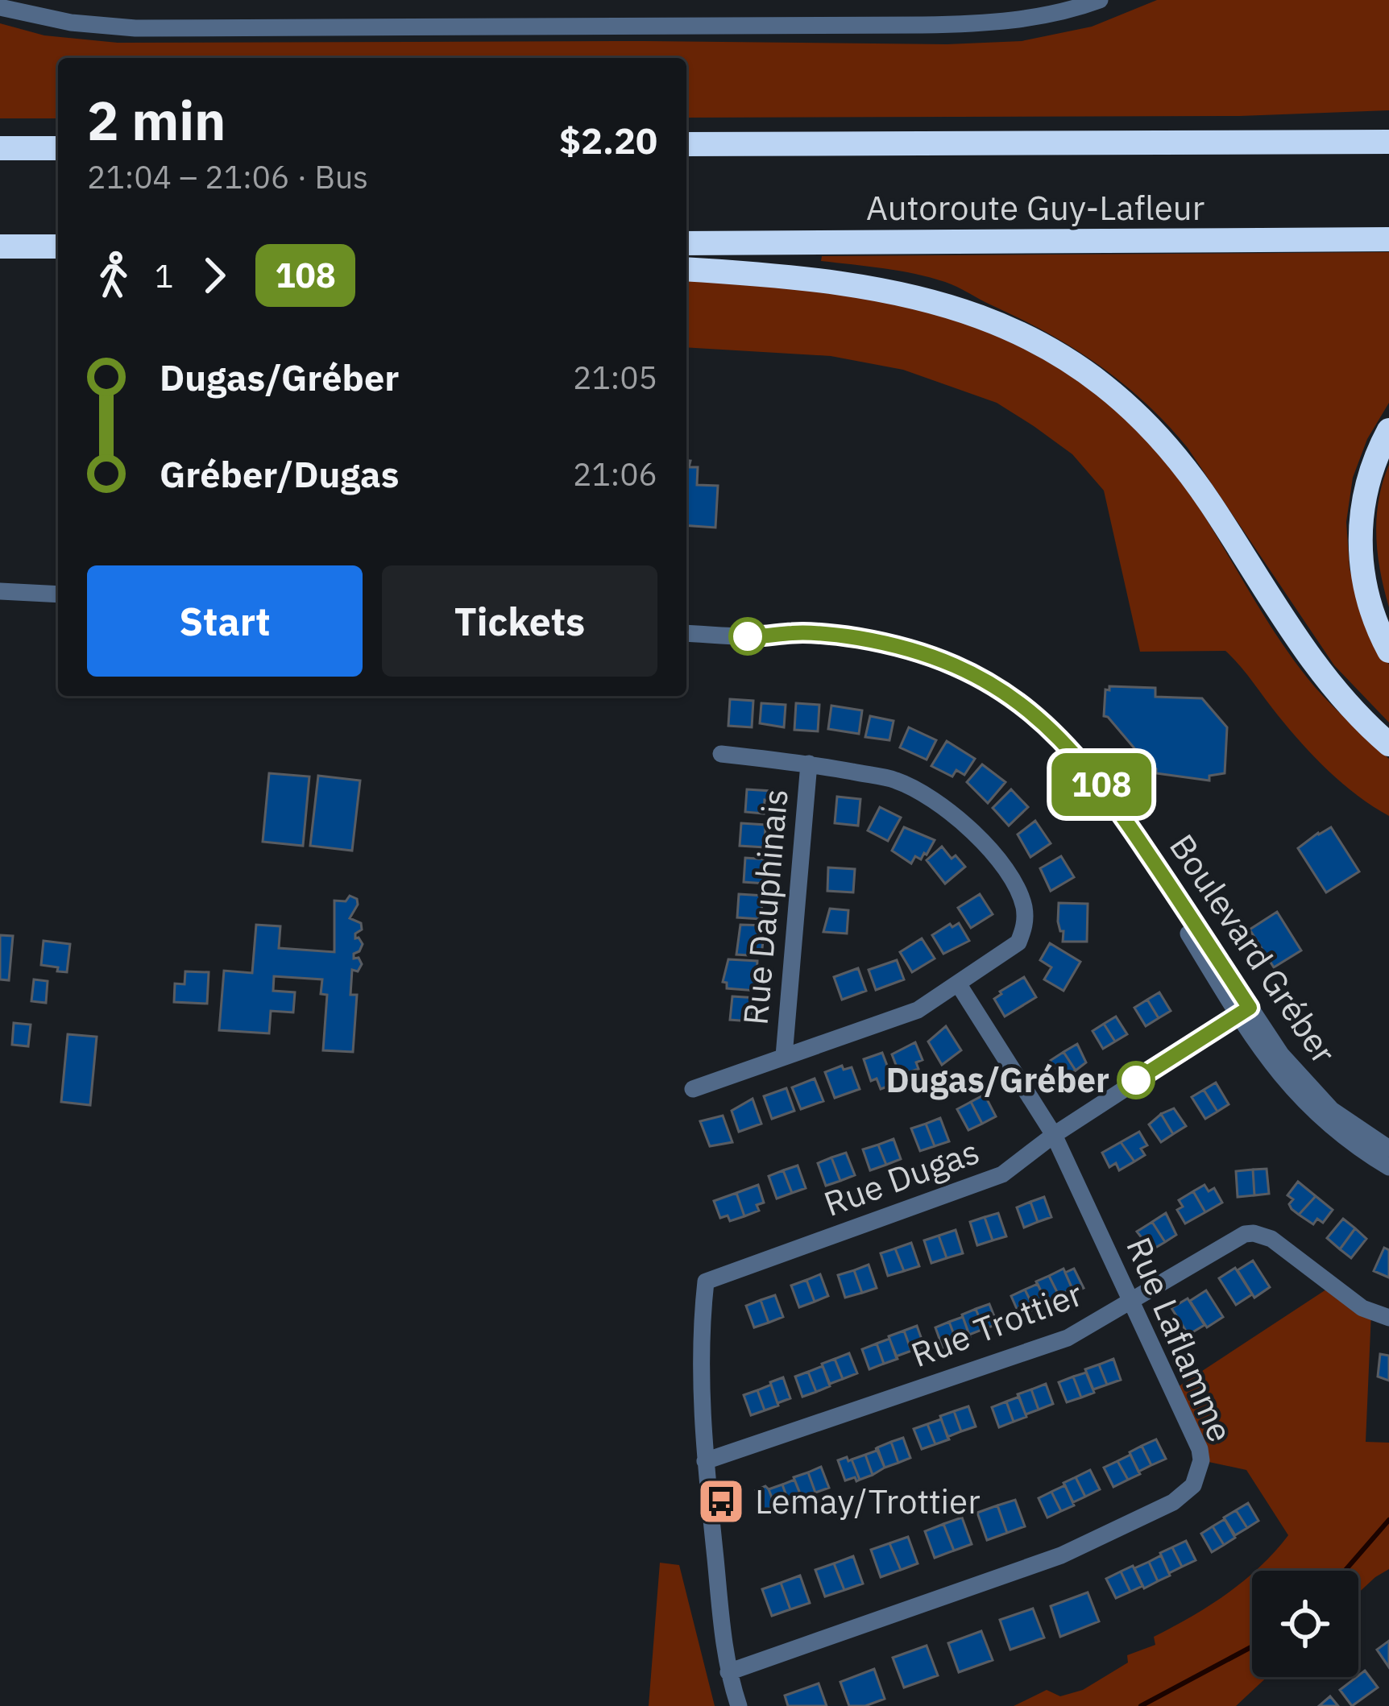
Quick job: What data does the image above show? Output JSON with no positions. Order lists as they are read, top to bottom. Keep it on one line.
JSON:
{"streets":{"highway":["Autoroute Guy-Lafleur"],"street":["Rue Dauphinais","Boulevard Gréber","Rue Dugas","Rue Trottier","Rue Laflamme"]},"crossings":[["Boulevard Gréber","Rue Dugas"],["Rue Dugas","Rue Trottier"],["Rue Dugas","Rue Laflamme"],["Rue Trottier","Rue Laflamme"]],"places":{"other":["Dugas/Gréber"],"bus stop":["Lemay/Trottier"]},"lines":["bus line 108"],"page":{"on_map":"108","heading":["2 min","21:04 – 21:06 · Bus","$2.20"],"legs":["1","108"],"list":[{"name":"Dugas/Gréber","value":"21:05"},{"name":"Gréber/Dugas","value":"21:06"}],"buttons":["Start","Tickets"]}}
